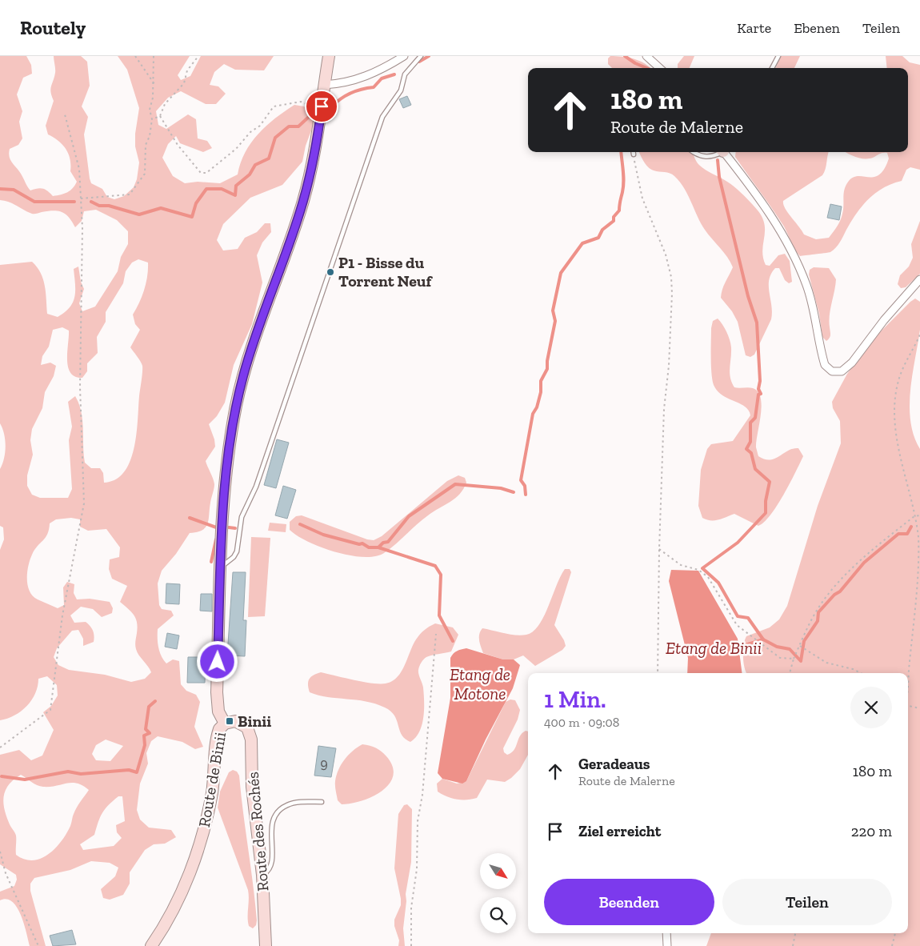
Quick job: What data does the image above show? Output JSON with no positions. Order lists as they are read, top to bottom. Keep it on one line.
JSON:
{"streets":{"street":["Route de Binii","Route des Rochés"]},"crossings":[["Route de Binii","Route des Rochés"]],"water":["Etang de Binii","Etang de Motone"],"places":{"other":["P1 - Bisse du Torrent Neuf"],"transit":["Binii"]},"house_numbers":["9"],"north":"bottom right","page":{"header":"Routely","nav":["Karte","Ebenen","Teilen"],"turn":["180 m","Route de Malerne"],"heading":["1 Min.","400 m · 09:08"],"list":[{"name":"Geradeaus","note":"Route de Malerne","value":"180 m"},{"name":"Ziel erreicht","value":"220 m"}],"buttons":["Beenden","Teilen"]}}
